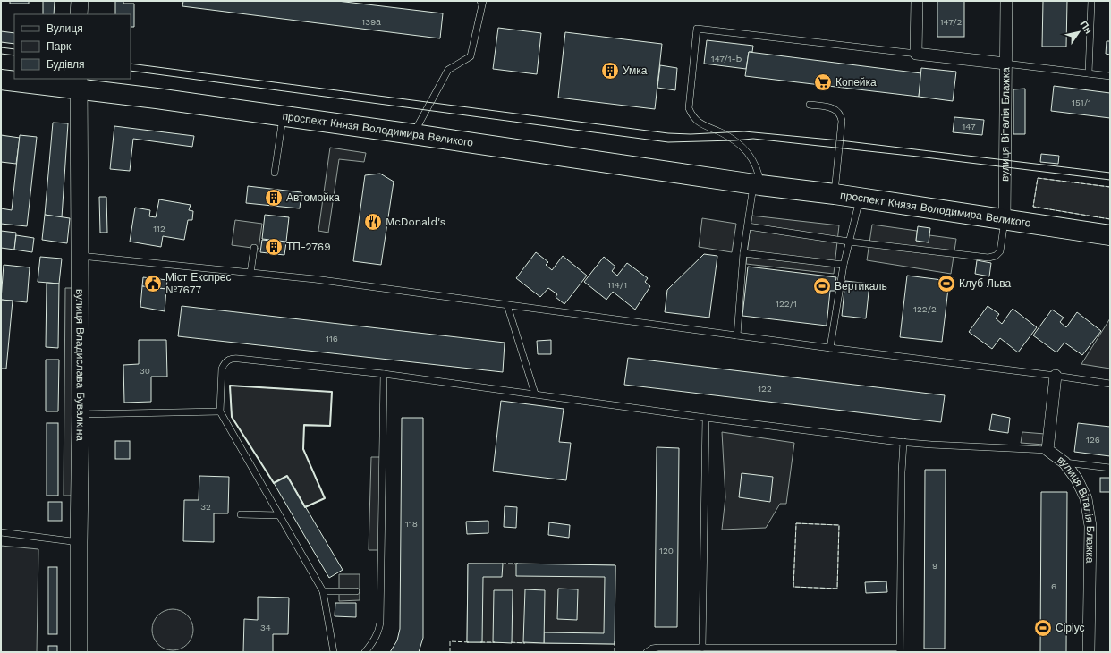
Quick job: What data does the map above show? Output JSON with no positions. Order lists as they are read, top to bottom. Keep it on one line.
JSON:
{"streets":{"highway":["проспект Князя Володимира Великого"],"street":["вулиця Віталія Блажка","вулиця Владислава Бувалкіна"]},"crossings":[["вулиця Віталія Блажка","проспект Князя Володимира Великого"],["проспект Князя Володимира Великого","вулиця Владислава Бувалкіна"]],"places":{"building":["Умка","Автомойка","ТП-2769"],"supermarket":["Копейка"],"restaurant":["McDonald's"],"public building":["Міст Експрес №7677"],"sports":["Клуб Льва","Вертикаль","Сіріус"]},"house_numbers":["139а","147/2","147/1-Б","151/1","147","112","114/1","122/1","122/2","116","30","122","126","32","118","120","9","6","34"],"legend":["Вулиця","Парк","Будівля"],"north":"top right"}
